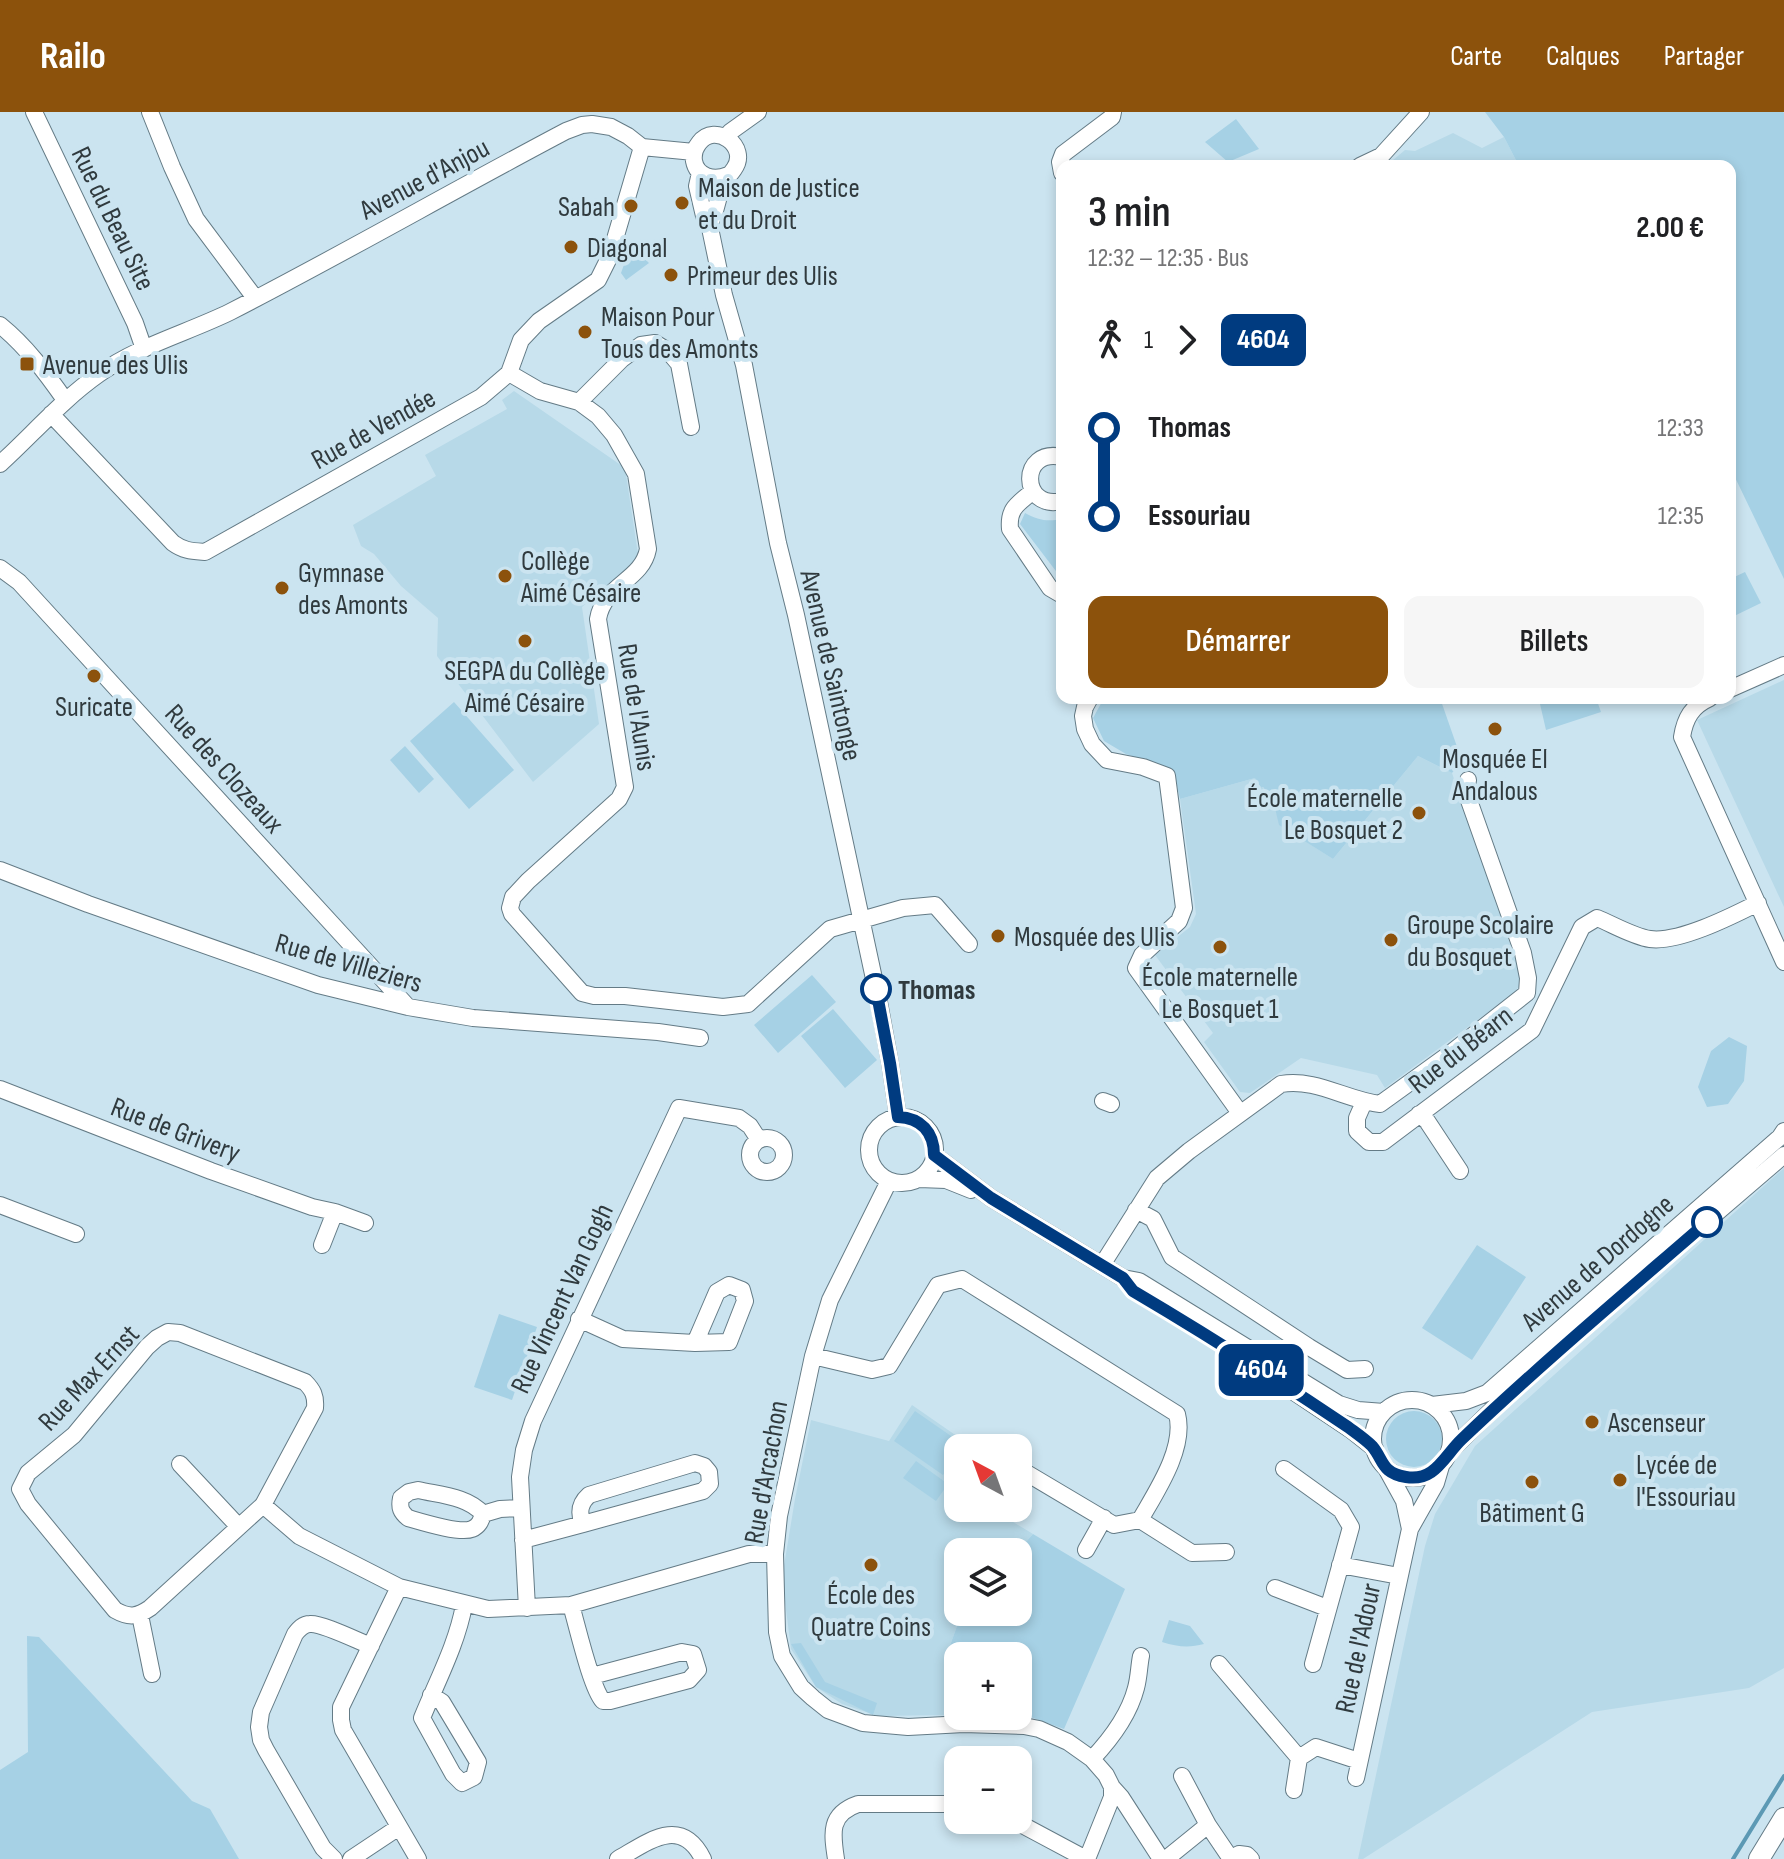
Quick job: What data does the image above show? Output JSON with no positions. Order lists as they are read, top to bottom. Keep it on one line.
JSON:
{"streets":{"street":["Avenue d'Anjou","Rue du Beau Site","Rue de Vendée","Avenue de Saintonge","Rue de l'Aunis","Rue des Clozeaux","Rue de Villeziers","Rue du Béarn","Rue de Grivery","Avenue de Dordogne","Rue Vincent Van Gogh","Rue Max Ernst","Rue d'Arcachon","Rue de l'Adour"]},"crossings":[["Avenue d'Anjou","Rue du Beau Site"],["Avenue d'Anjou","Rue de Vendée"],["Avenue d'Anjou","Avenue de Saintonge"],["Rue de Vendée","Rue de l'Aunis"],["Avenue de Saintonge","Rue de l'Aunis"],["Avenue de Saintonge","Rue d'Arcachon"],["Rue des Clozeaux","Rue de Villeziers"],["Avenue de Dordogne","Rue de l'Adour"]],"places":{"other":["Maison de Justice et du Droit","Sabah","Diagonal","Primeur des Ulis","Maison Pour Tous des Amonts","Collège Aimé Césaire","Gymnase des Amonts","SEGPA du Collège Aimé Césaire","Suricate","Mosquée El Andalous","École maternelle Le Bosquet 2","Mosquée des Ulis","Groupe Scolaire du Bosquet","École maternelle Le Bosquet 1","Thomas","Ascenseur","Lycée de l'Essouriau","Bâtiment G","École des Quatre Coins"],"transit":["Avenue des Ulis"]},"lines":["bus line 4604"],"north":"top left","page":{"header":"Railo","nav":["Carte","Calques","Partager"],"on_map":"4604","heading":["3 min","12:32 – 12:35 · Bus","2.00 €"],"legs":["1","4604"],"list":[{"name":"Thomas","value":"12:33"},{"name":"Essouriau","value":"12:35"}],"buttons":["Démarrer","Billets"],"map_buttons":["+","−"]}}
